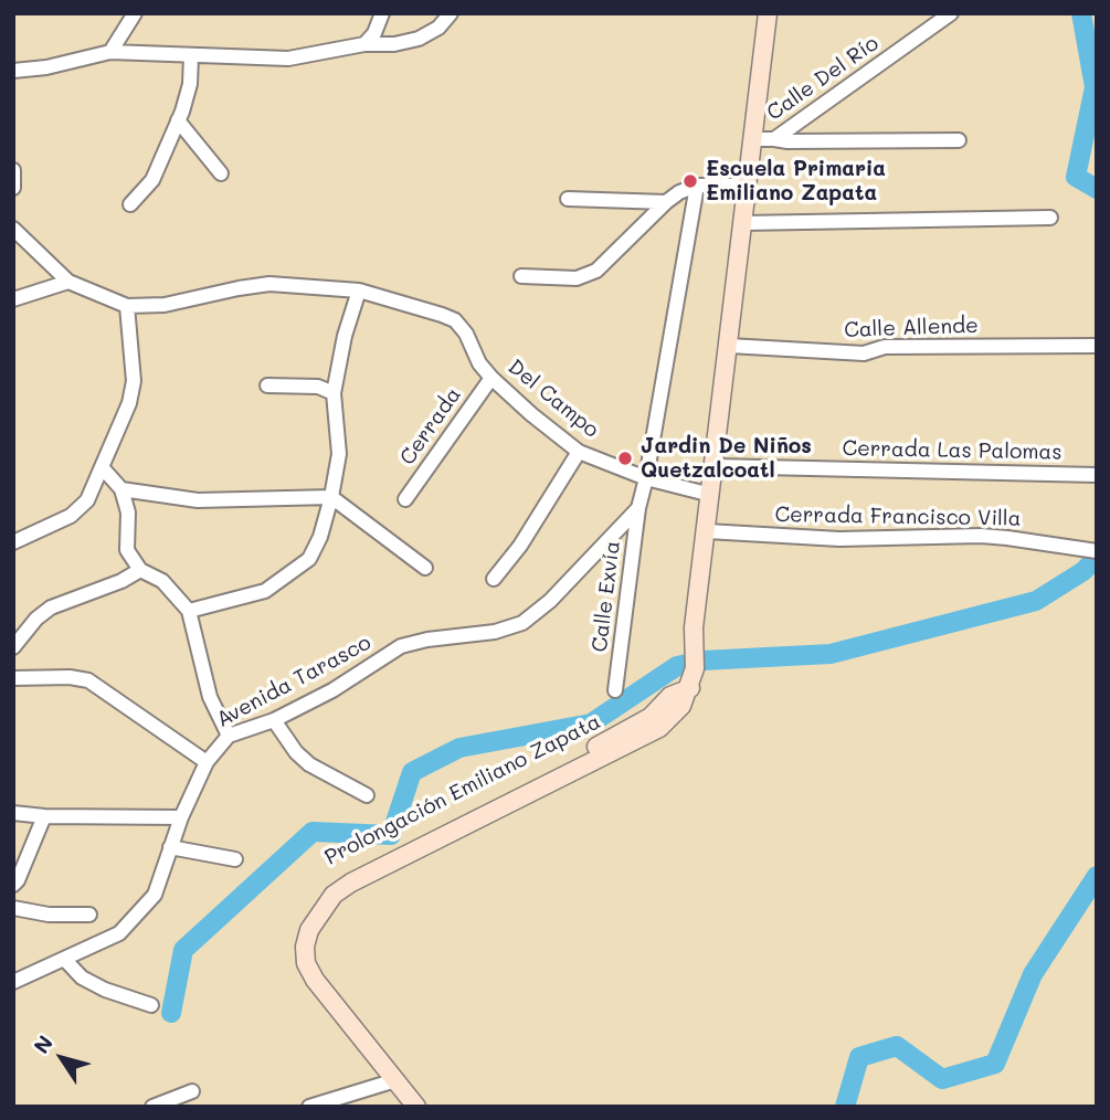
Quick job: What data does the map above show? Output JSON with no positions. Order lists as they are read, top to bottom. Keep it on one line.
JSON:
{"streets":{"main road":["Prolongación Emiliano Zapata"],"street":["Calle Del Río","Calle Allende","Del Campo","Cerrada","Cerrada Las Palomas","Cerrada Francisco Villa","Calle Exvía","Avenida Tarasco"]},"crossings":[["Del Campo","Cerrada"],["Del Campo","Avenida Tarasco"],["Cerrada Francisco Villa","Prolongación Emiliano Zapata"],["Calle Exvía","Avenida Tarasco"]],"places":["Escuela Primaria Emiliano Zapata","Jardin De Niños Quetzalcoatl"],"north":"top left"}
